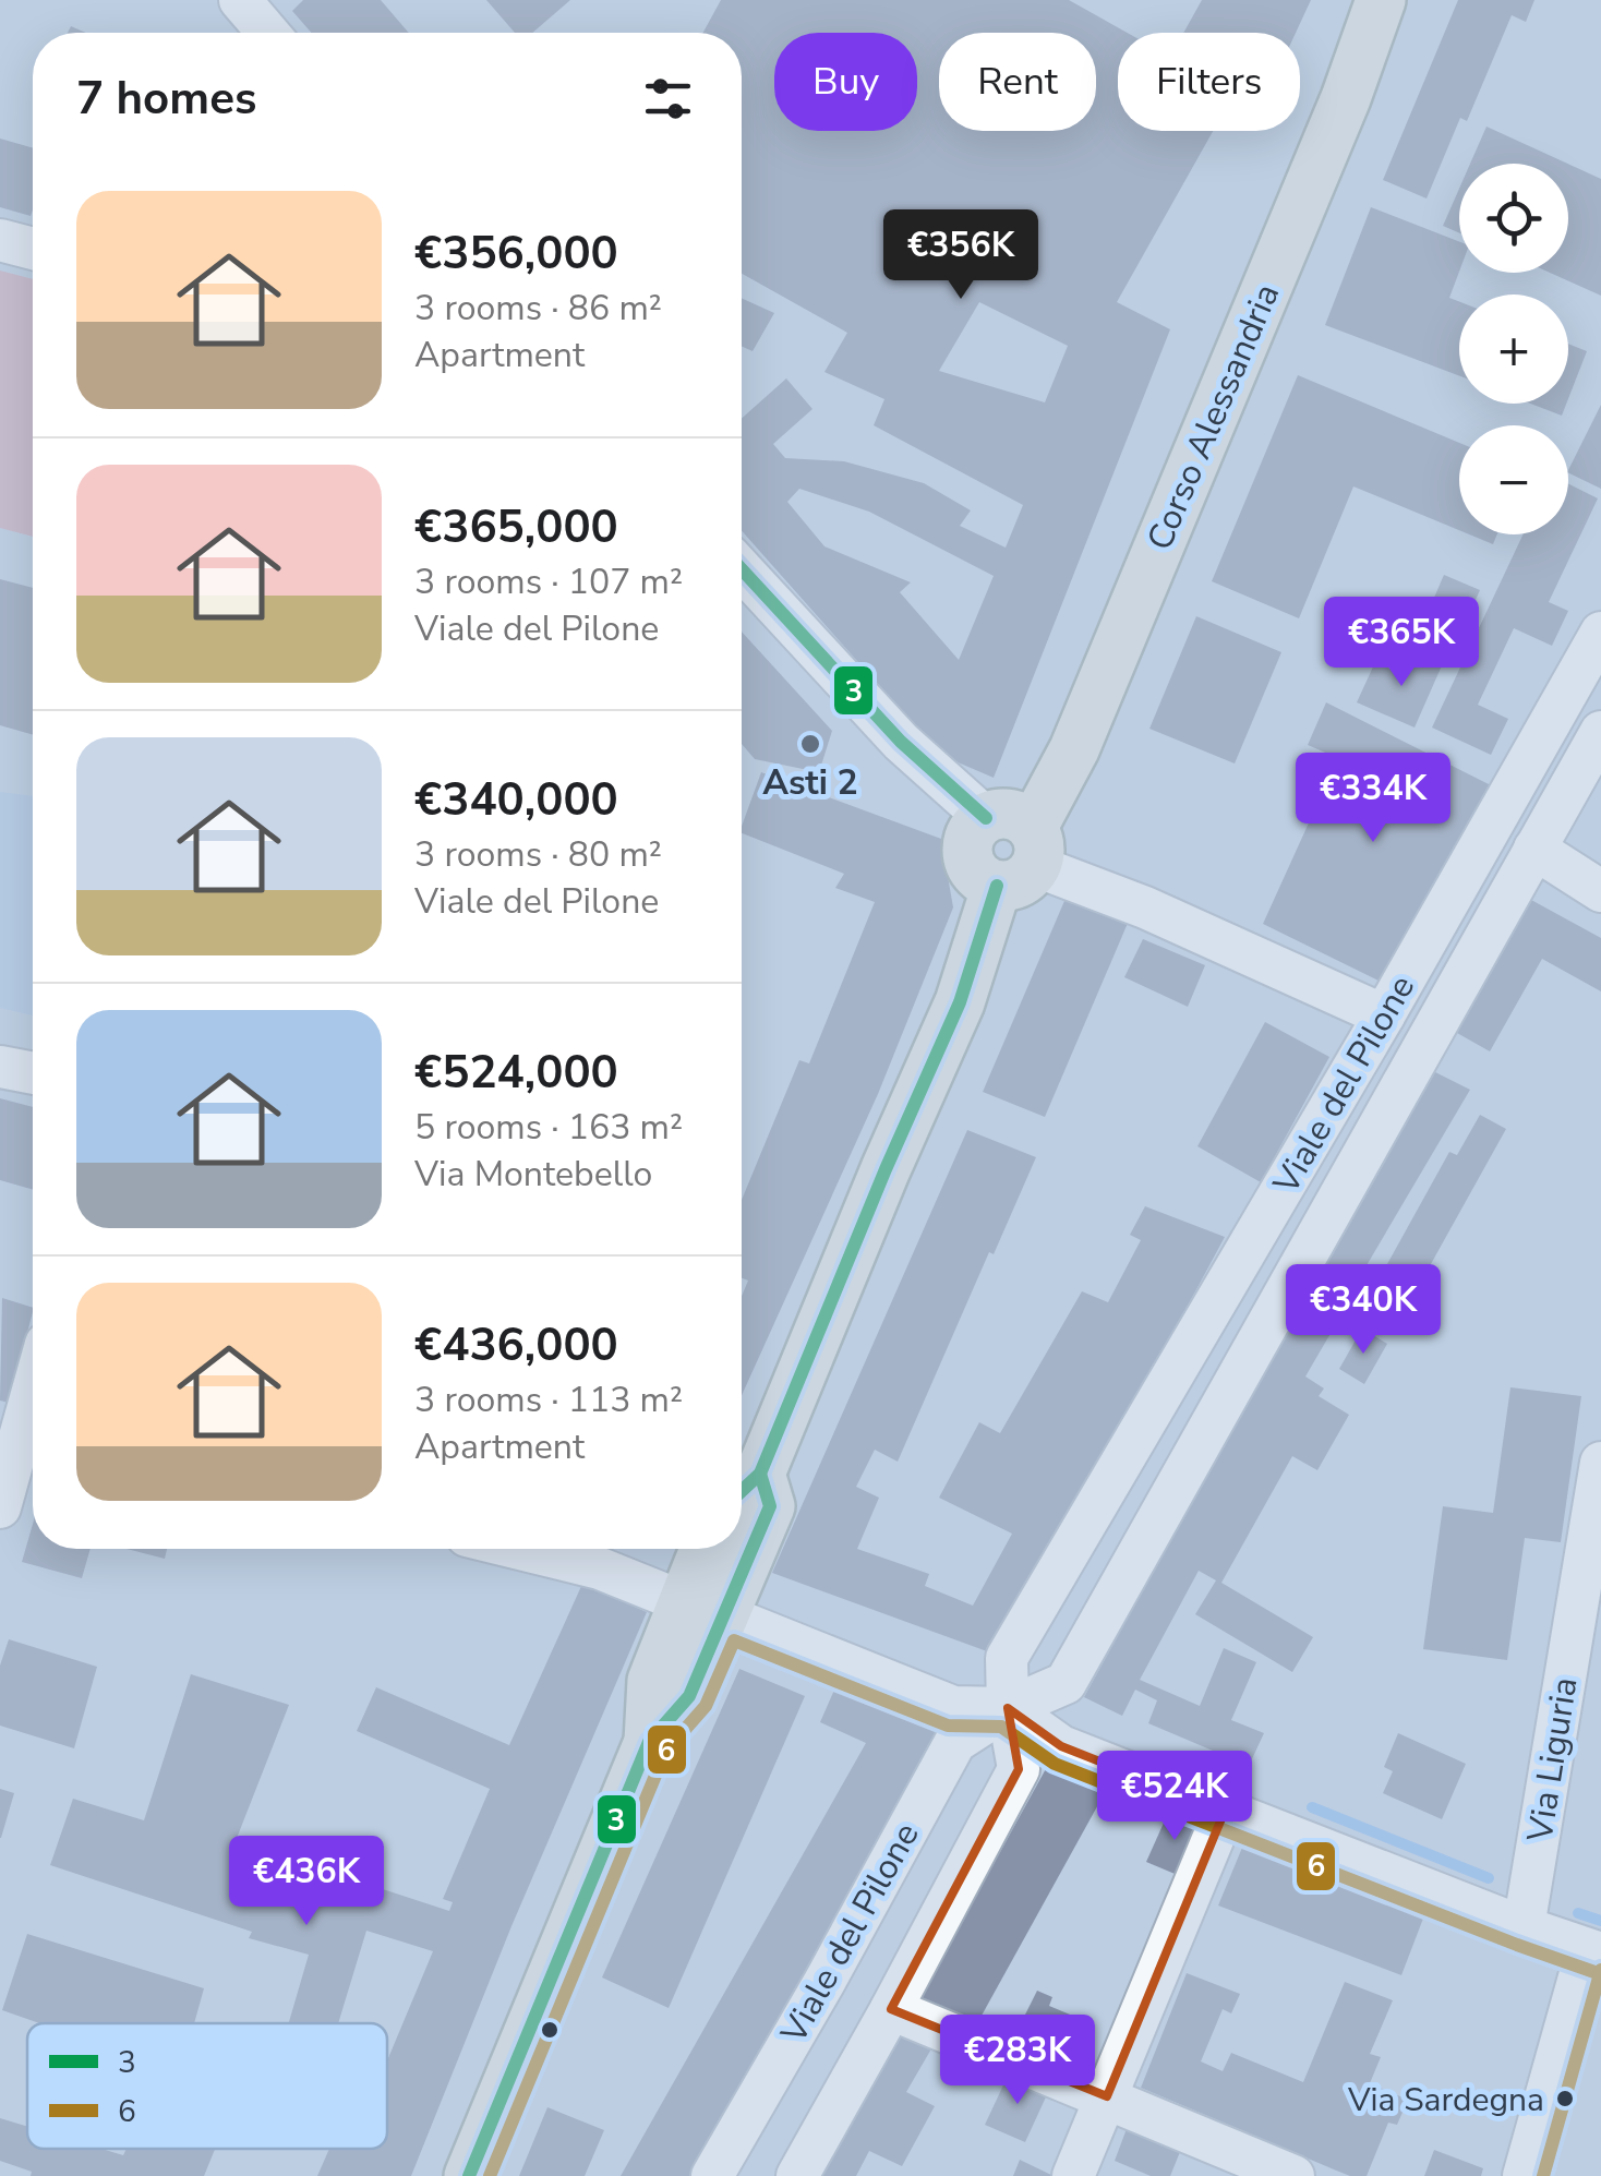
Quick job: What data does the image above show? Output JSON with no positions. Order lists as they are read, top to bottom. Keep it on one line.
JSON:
{"streets":{"main road":["Corso Alessandria"],"street":["Viale del Pilone","Via Liguria"]},"places":["Asti 2","Via Sardegna"],"lines":["transit line 3","transit line 6"],"legend":["3","6"],"page":{"chip":["Buy","Rent","Filters"],"heading":"7 homes","map_buttons":["+","−"],"list":[{"name":"€356,000","note":"3 rooms · 86 m² · Apartment"},{"name":"€365,000","note":"3 rooms · 107 m² · Viale del Pilone"},{"name":"€340,000","note":"3 rooms · 80 m² · Viale del Pilone"},{"name":"€524,000","note":"5 rooms · 163 m² · Via Montebello"},{"name":"€436,000","note":"3 rooms · 113 m² · Apartment"}],"price":["€356K","€365K","€334K","€340K","€524K","€436K","€283K"]}}
